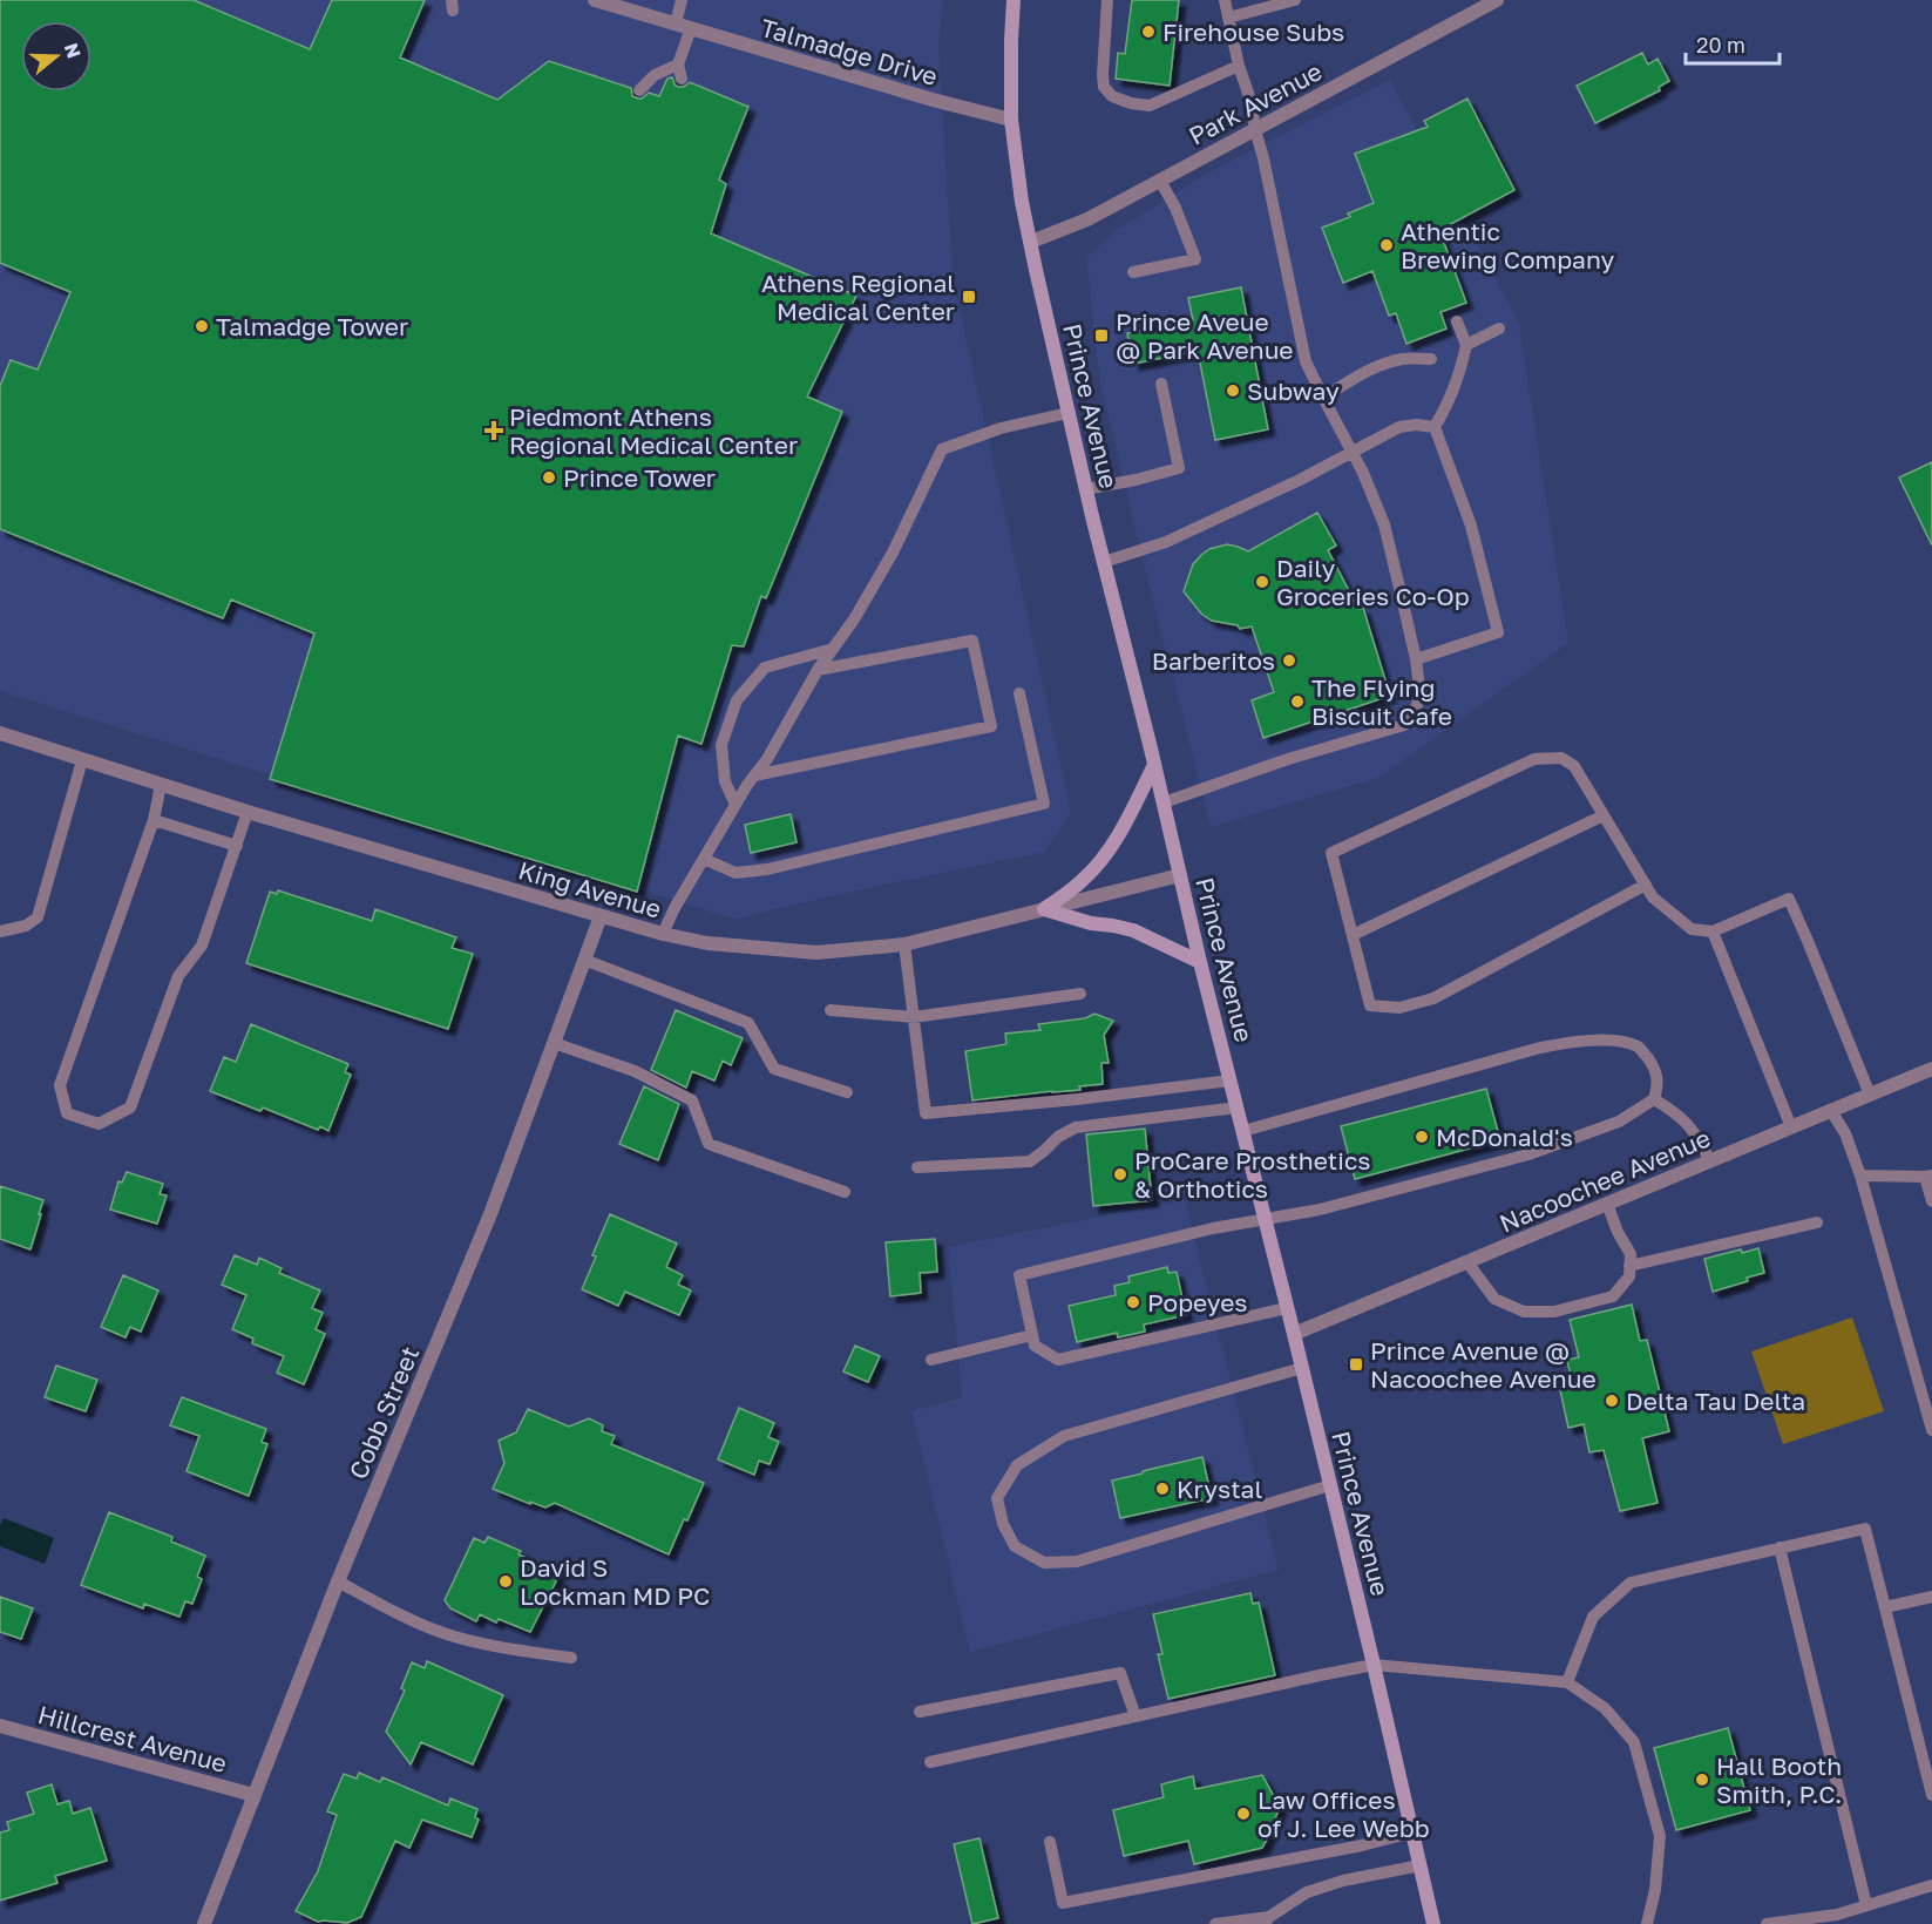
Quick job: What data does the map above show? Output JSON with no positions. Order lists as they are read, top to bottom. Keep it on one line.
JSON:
{"streets":{"main road":["Prince Avenue"],"street":["Talmadge Drive","Park Avenue","King Avenue","Nacoochee Avenue","Cobb Street","Hillcrest Avenue"]},"crossings":[["Talmadge Drive","Prince Avenue"],["Park Avenue","Prince Avenue"],["Prince Avenue","King Avenue"],["Prince Avenue","Nacoochee Avenue"],["King Avenue","Cobb Street"],["Cobb Street","Hillcrest Avenue"]],"places":{"other":["Firehouse Subs","Athentic Brewing Company","Talmadge Tower","Subway","Prince Tower","Daily Groceries Co-Op","Barberitos","The Flying Biscuit Cafe","McDonald's","ProCare Prosthetics & Orthotics","Popeyes","Delta Tau Delta","Krystal","David S Lockman MD PC","Hall Booth Smith, P.C.","Law Offices of J. Lee Webb"],"transit":["Athens Regional Medical Center","Prince Aveue @ Park Avenue","Prince Avenue @ Nacoochee Avenue"],"health":["Piedmont Athens Regional Medical Center"]},"scale_bar":"20 m","north":"right"}
